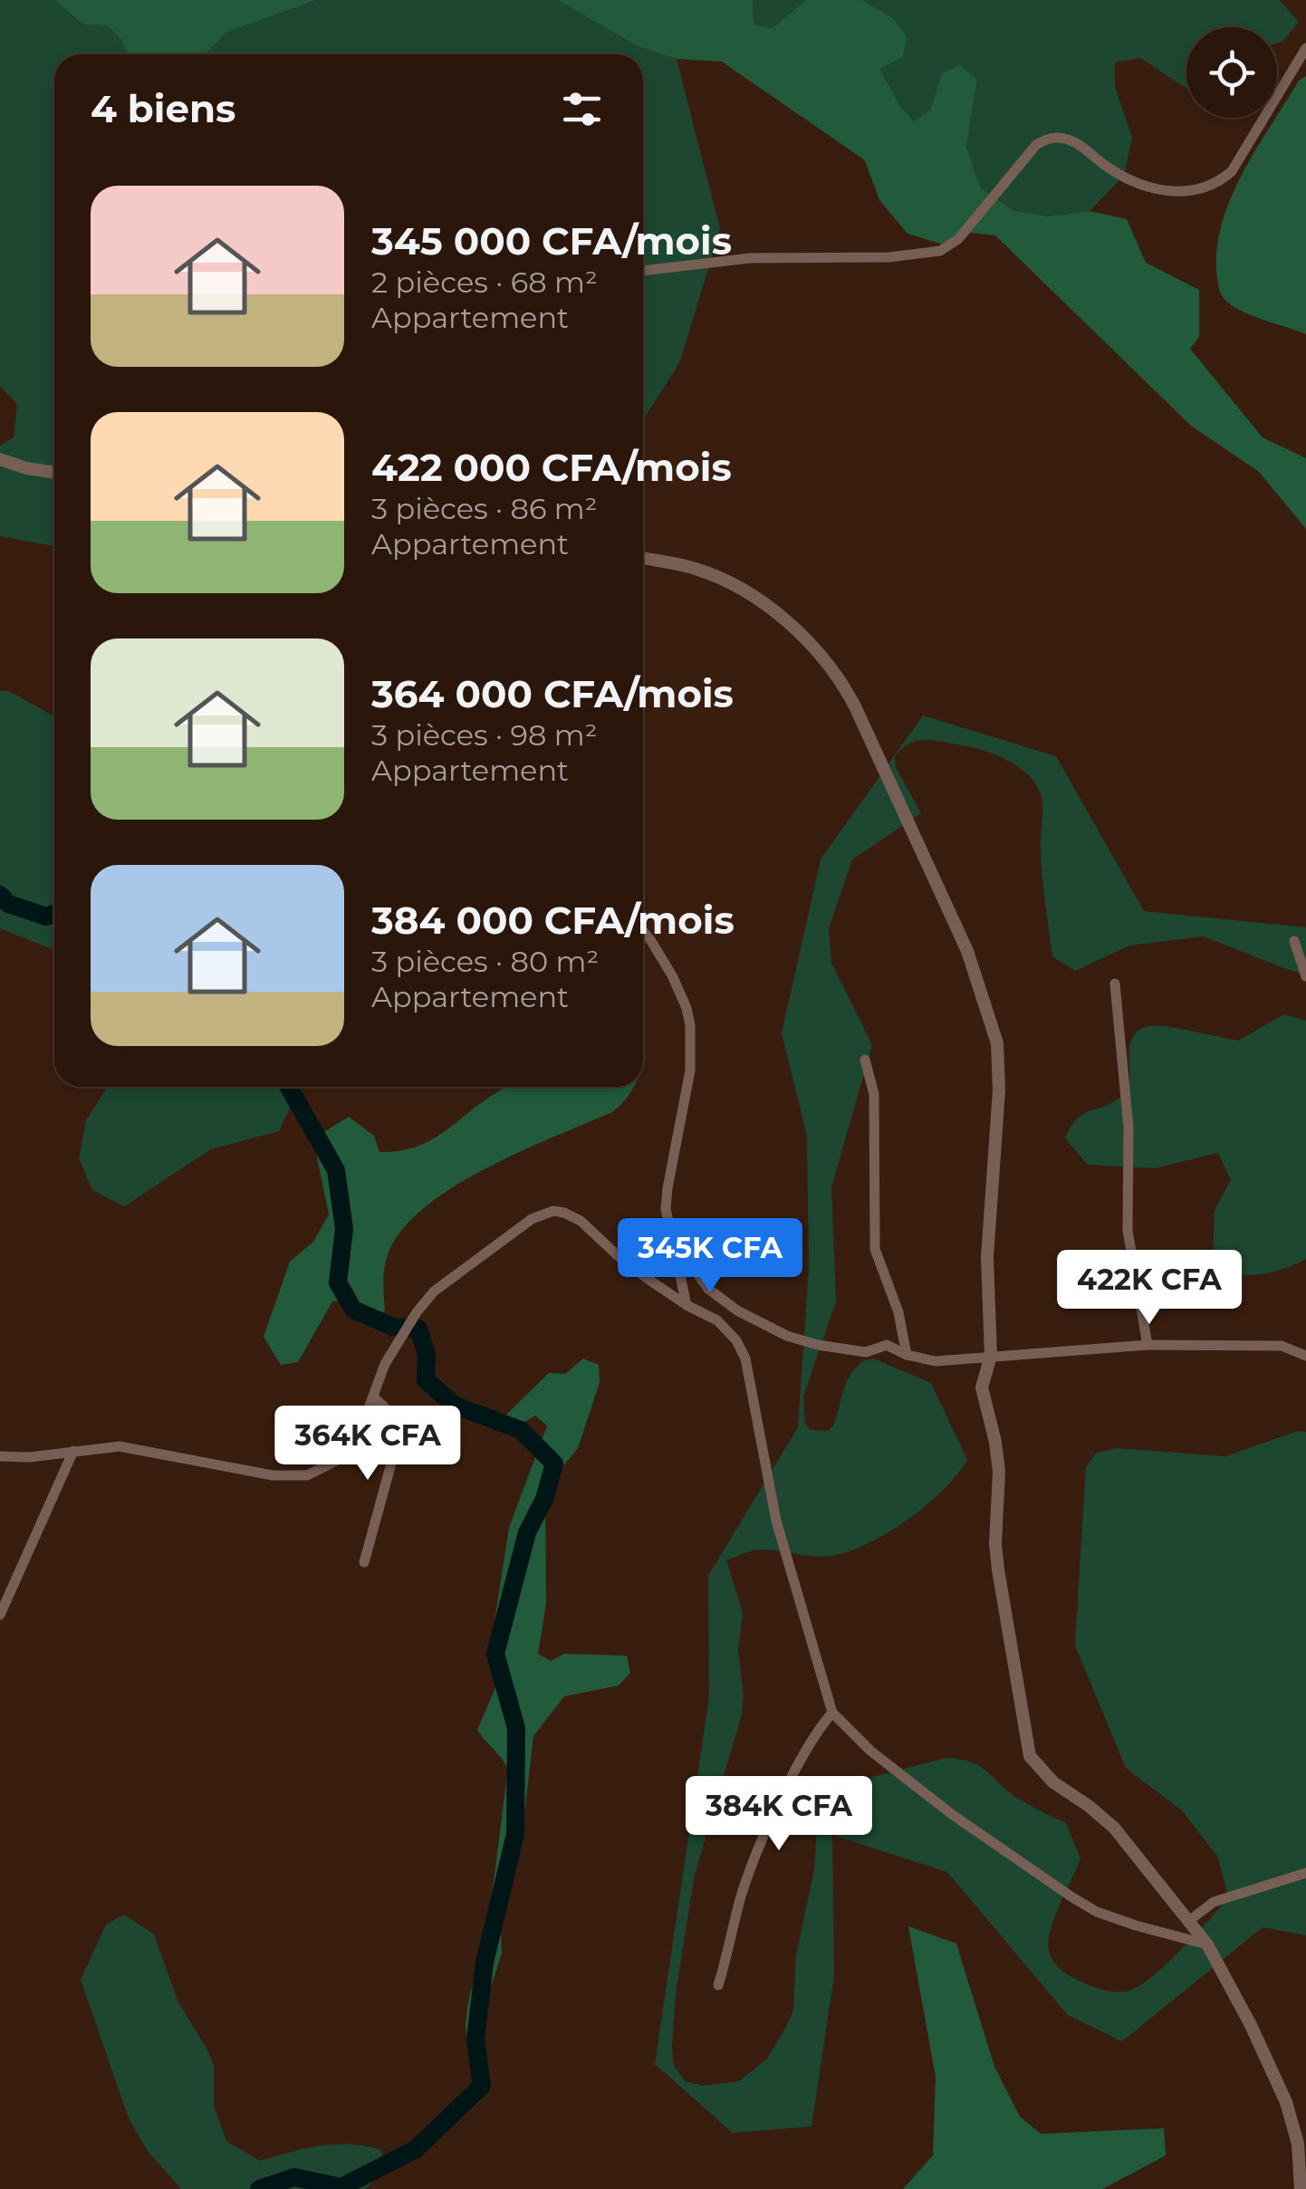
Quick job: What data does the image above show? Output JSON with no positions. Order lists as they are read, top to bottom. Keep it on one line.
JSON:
{"page":{"heading":"4 biens","list":[{"name":"345 000 CFA/mois","note":"2 pièces · 68 m² · Appartement"},{"name":"422 000 CFA/mois","note":"3 pièces · 86 m² · Appartement"},{"name":"364 000 CFA/mois","note":"3 pièces · 98 m² · Appartement"},{"name":"384 000 CFA/mois","note":"3 pièces · 80 m² · Appartement"}],"price":["345K CFA","422K CFA","364K CFA","384K CFA"]}}
